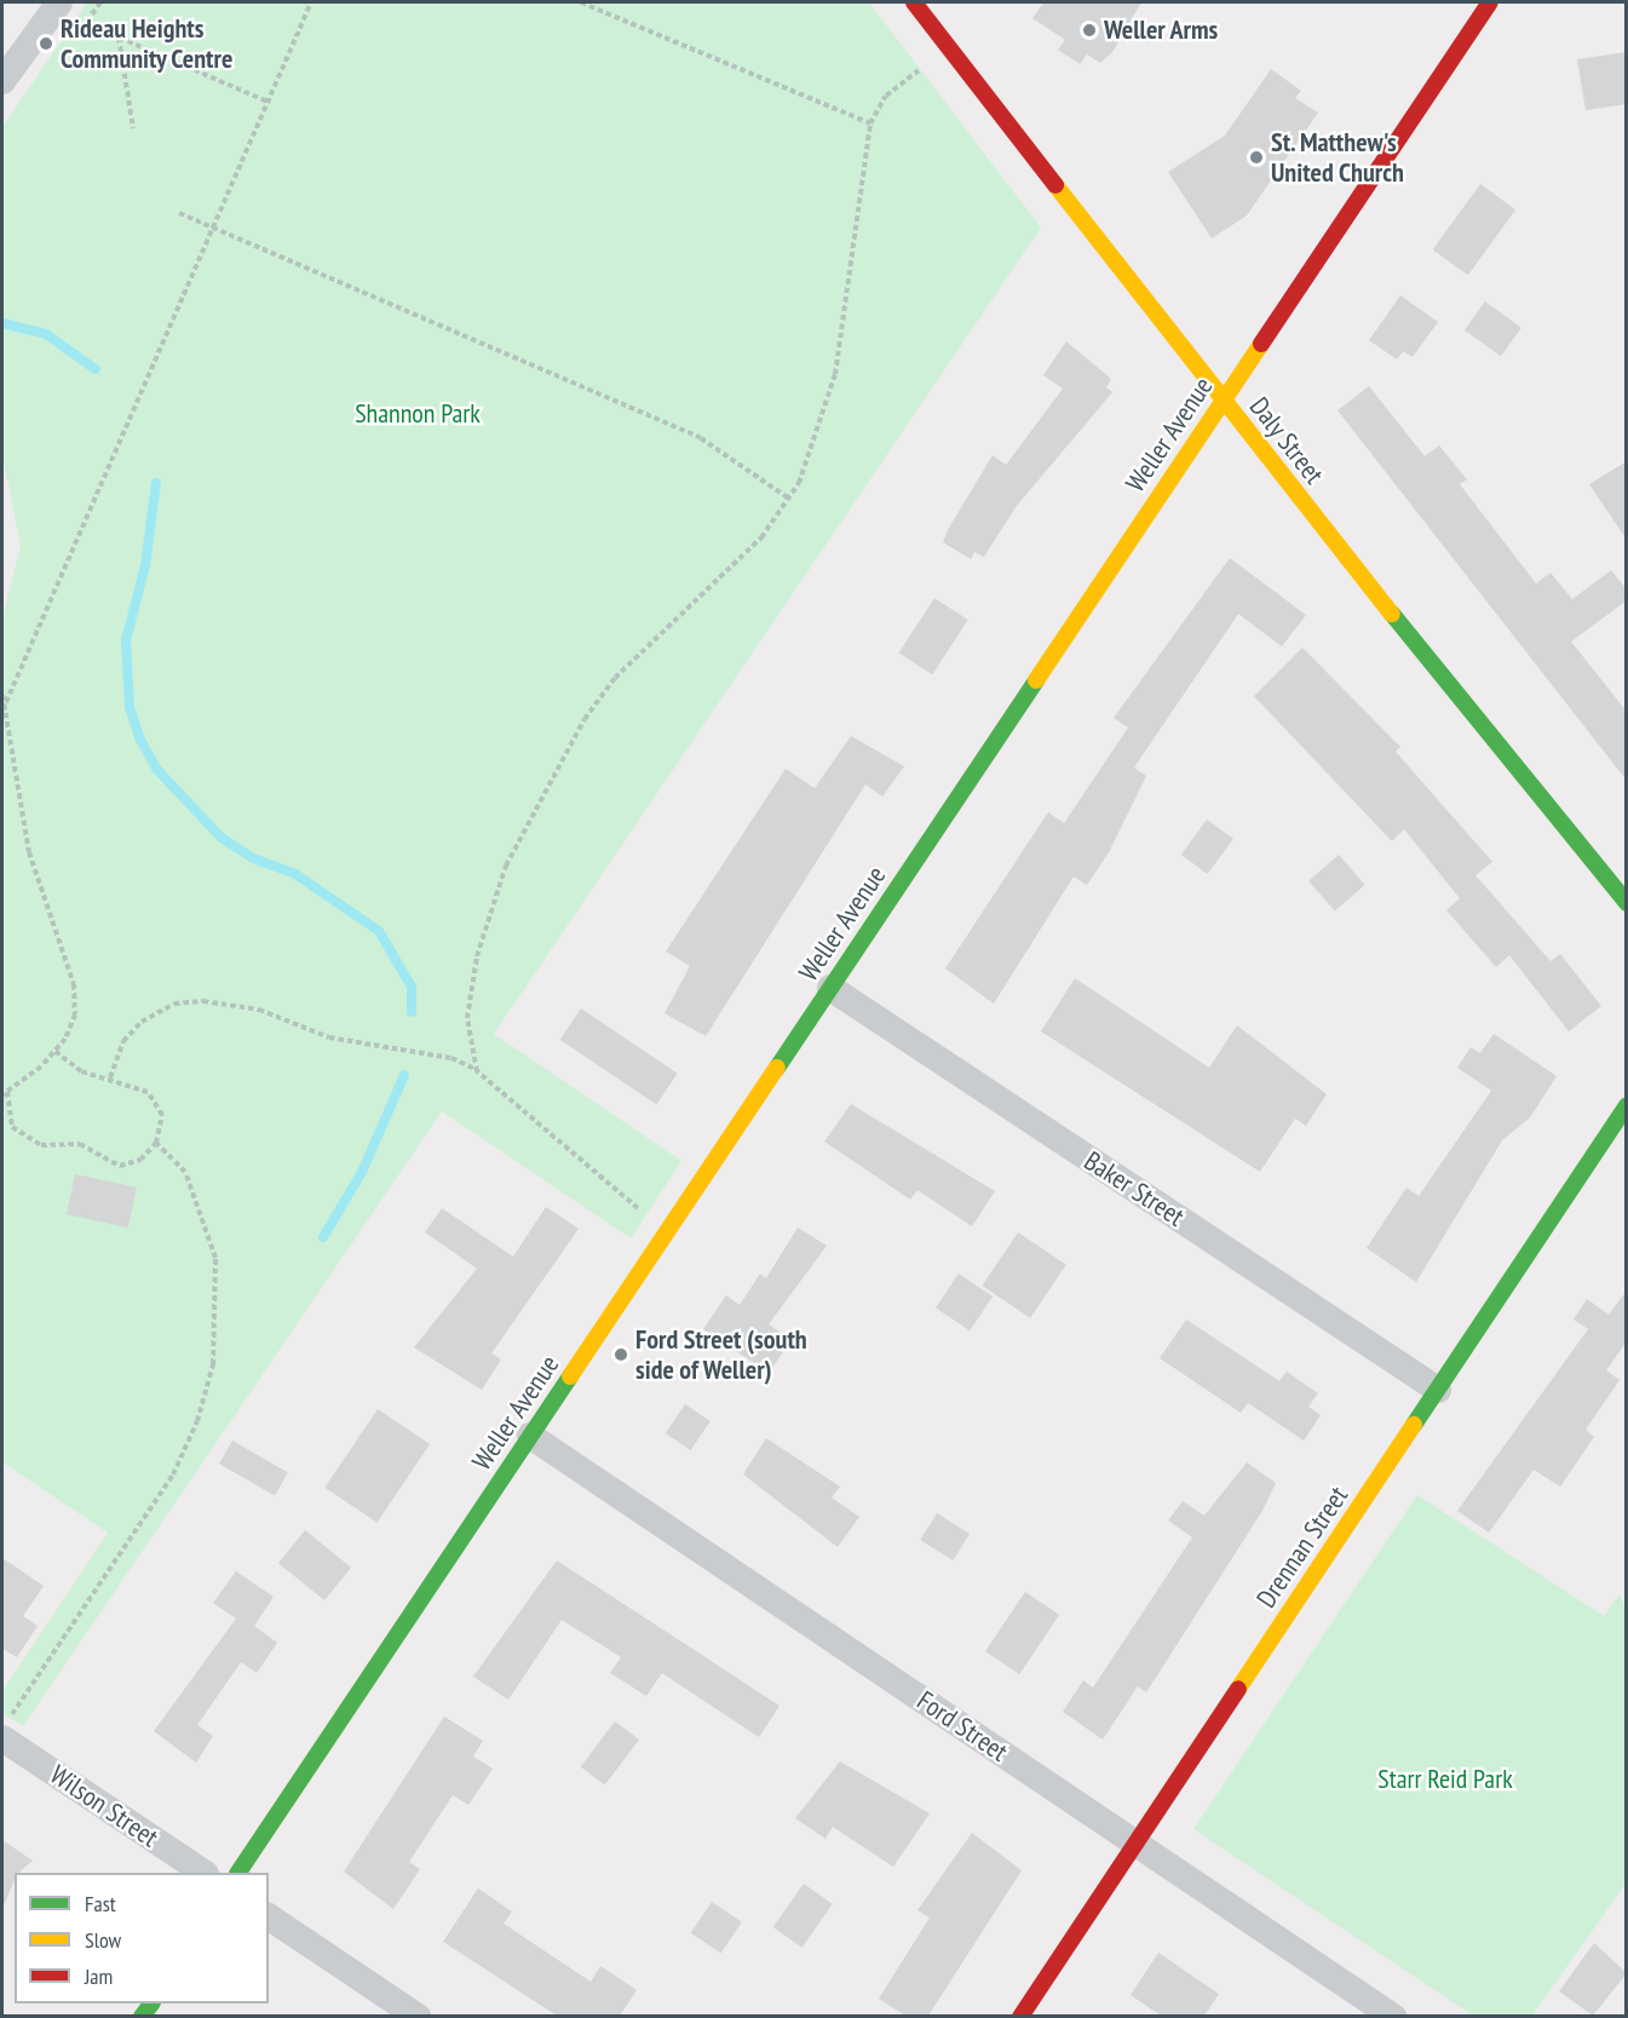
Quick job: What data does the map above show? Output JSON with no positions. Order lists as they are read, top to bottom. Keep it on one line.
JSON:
{"streets":{"street":["Weller Avenue","Daly Street","Baker Street","Drennan Street","Ford Street","Wilson Street"]},"crossings":[["Weller Avenue","Daly Street"],["Weller Avenue","Baker Street"],["Weller Avenue","Ford Street"],["Baker Street","Drennan Street"],["Drennan Street","Ford Street"]],"parks":["Shannon Park","Starr Reid Park"],"places":["Weller Arms","Rideau Heights Community Centre","St. Matthew's United Church","Ford Street (south side of Weller)"],"legend":["Fast","Slow","Jam"]}
